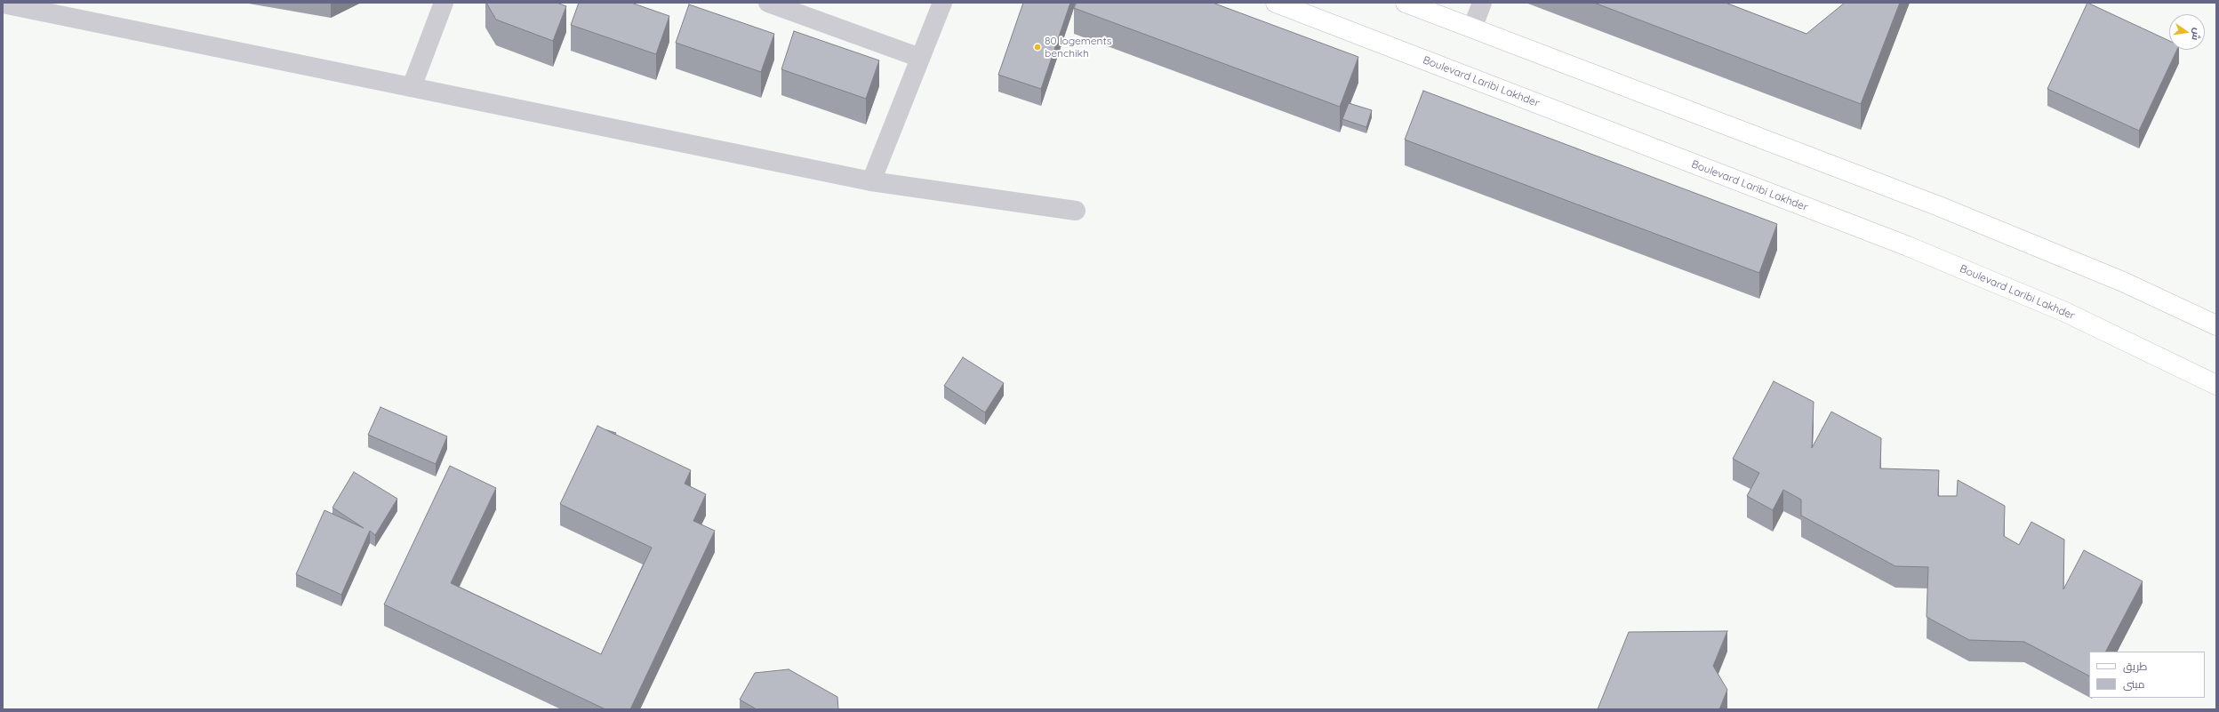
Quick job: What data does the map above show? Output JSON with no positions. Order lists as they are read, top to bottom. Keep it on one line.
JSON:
{"streets":{"main road":["Boulevard Laribi Lakhder"]},"places":["80 logements benchikh"],"legend":["طريق","مبنى"],"north":"right"}
